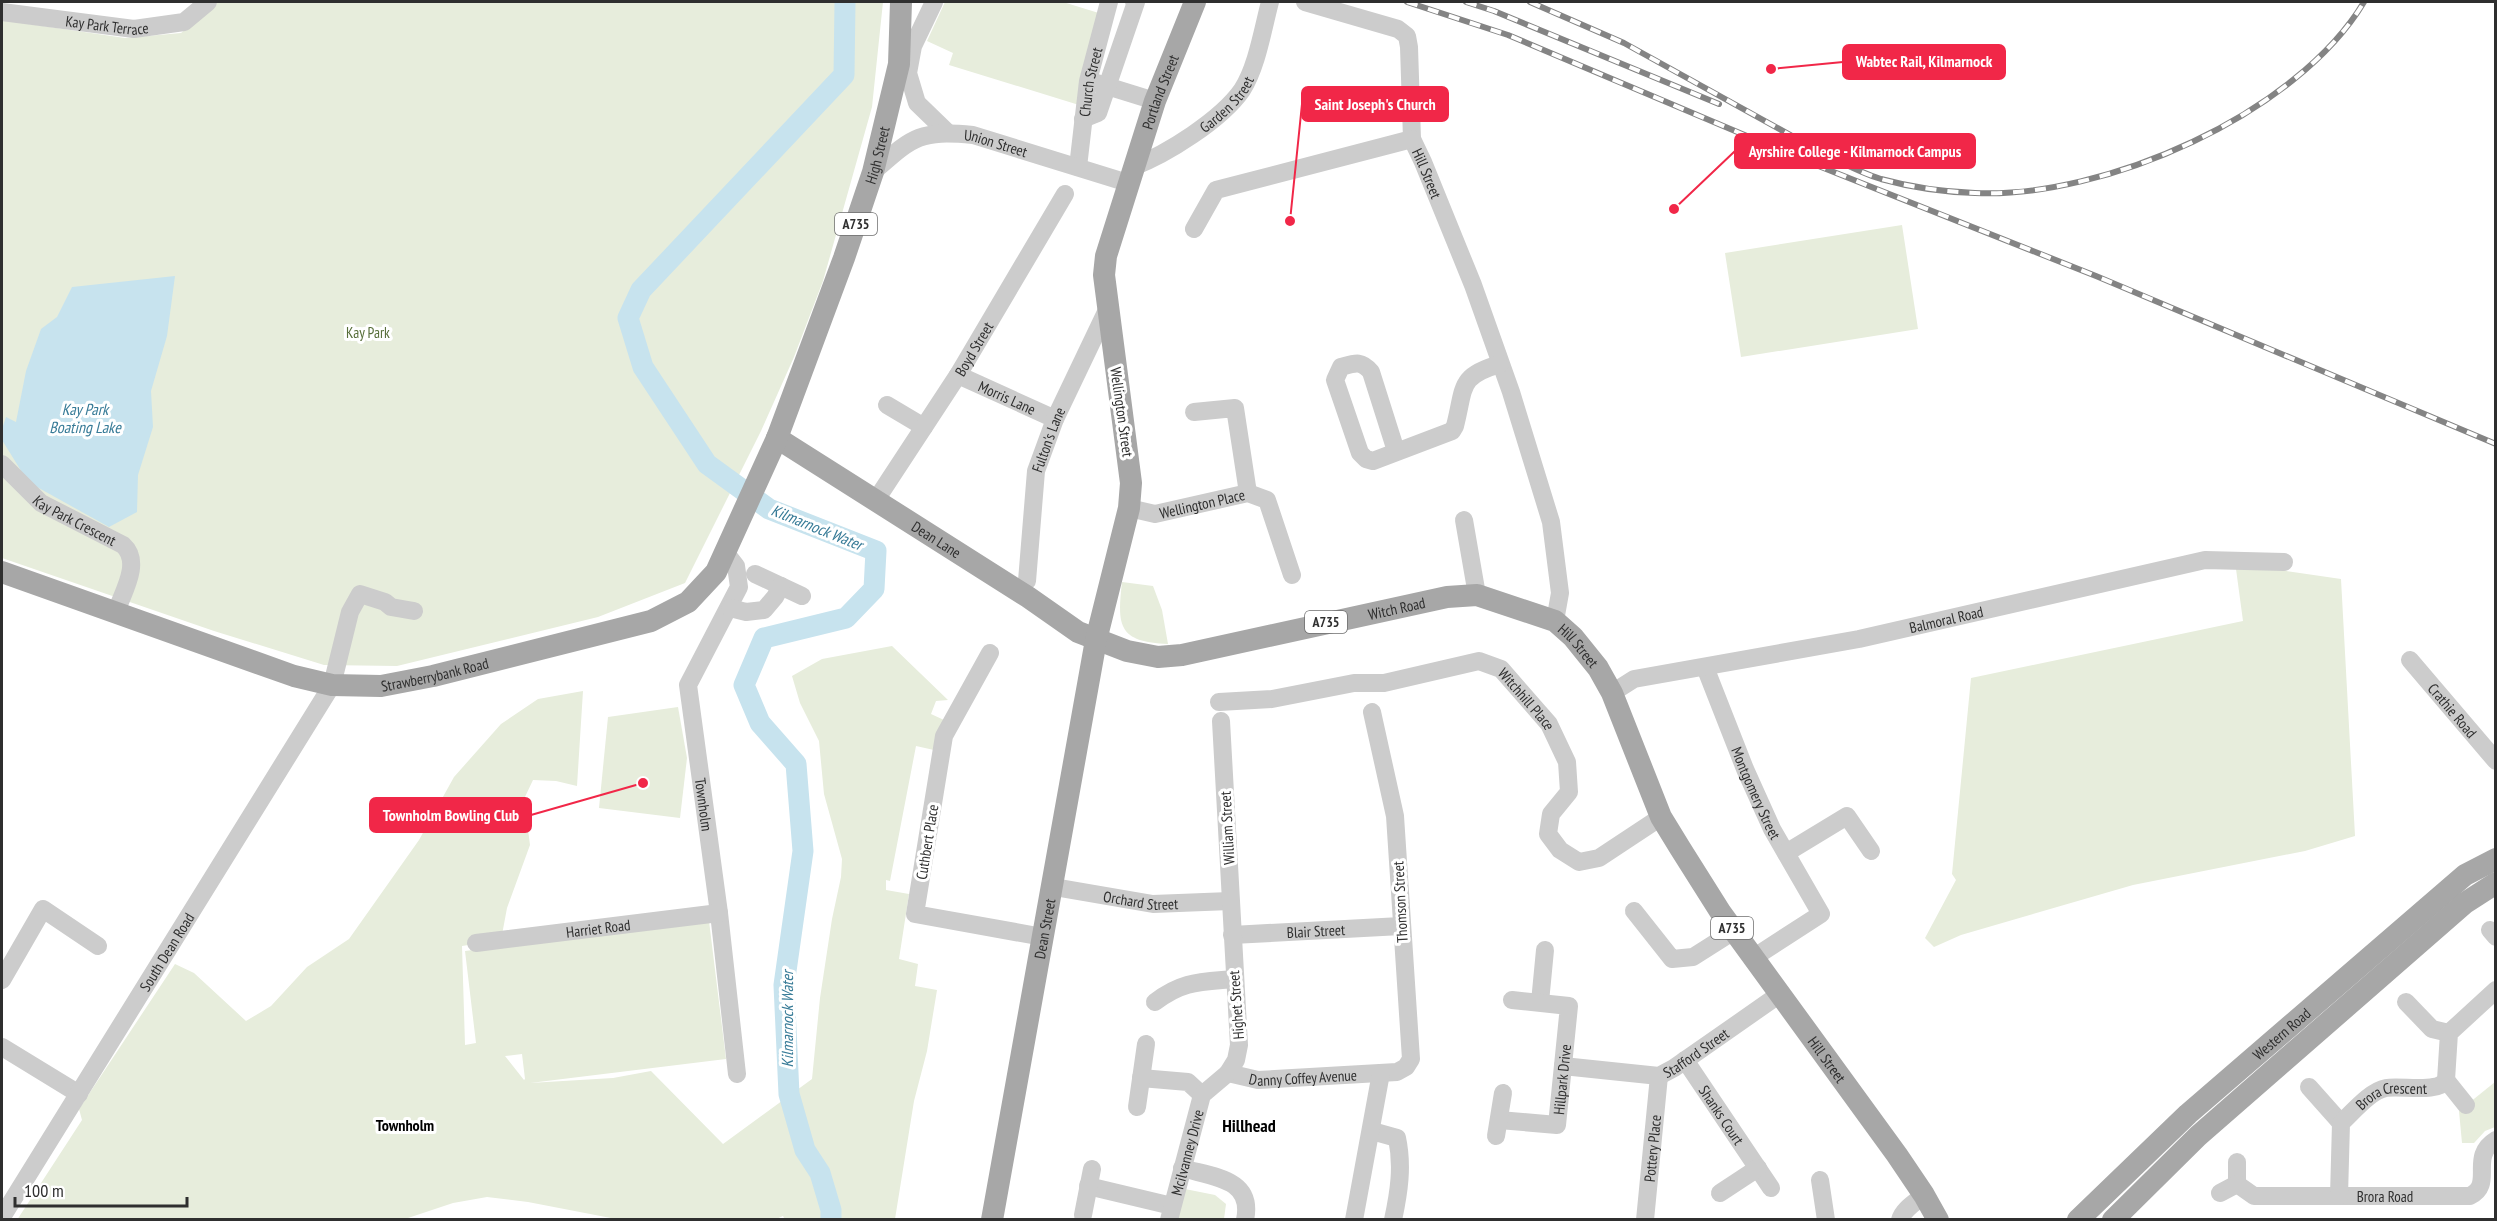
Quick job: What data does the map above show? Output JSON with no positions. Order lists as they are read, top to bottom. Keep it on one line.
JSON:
{"streets":{"main road":["Portland Street","High Street","Hill Street","A735","Wellington Street","Dean Lane","Witch Road","Strawberrybank Road","Dean Street","Western Road"],"street":["Kay Park Terrace","Church Street","Garden Street","Union Street","Boyd Street","Morris Lane","Fulton's Lane","Wellington Place","Kay Park Crescent","Balmoral Road","Witchhill Place","Crathie Road","Montgomery Street","Townholm","William Street","Cuthbert Place","Orchard Street","Thomson Street","Harriet Road","Blair Street","South Dean Road","Highet Street","Stafford Street","Danny Coffey Avenue","Hillpark Drive","Brora Crescent","Shanks Court","Pottery Place","Mcilvanney Drive","Brora Road"]},"crossings":[["Church Street","Union Street"],["Portland Street","Garden Street"],["Portland Street","Union Street"],["Portland Street","Wellington Street"],["Garden Street","Union Street"],["Garden Street","Wellington Street"],["Union Street","High Street"],["Union Street","Wellington Street"],["High Street","Dean Lane"],["High Street","Strawberrybank Road"],["Hill Street","Witch Road"],["Hill Street","Balmoral Road"],["Hill Street","Witchhill Place"],["Hill Street","Montgomery Street"],["Hill Street","Stafford Street"],["Boyd Street","Morris Lane"],["Boyd Street","Dean Lane"],["Morris Lane","Fulton's Lane"],["Wellington Street","Fulton's Lane"],["Wellington Street","Wellington Place"],["Wellington Street","Dean Lane"],["Wellington Street","Witch Road"],["Wellington Street","Dean Street"],["Kay Park Crescent","Strawberrybank Road"],["Dean Lane","Witch Road"],["Dean Lane","Strawberrybank Road"],["Dean Lane","Dean Street"],["Witch Road","Dean Street"],["Balmoral Road","Montgomery Street"],["Strawberrybank Road","Townholm"],["Strawberrybank Road","South Dean Road"],["Townholm","Harriet Road"],["William Street","Orchard Street"],["William Street","Blair Street"],["William Street","Highet Street"],["Cuthbert Place","Dean Street"],["Orchard Street","Dean Street"],["Thomson Street","Blair Street"],["Thomson Street","Danny Coffey Avenue"],["Blair Street","Highet Street"],["Highet Street","Danny Coffey Avenue"],["Highet Street","Mcilvanney Drive"],["Stafford Street","Hillpark Drive"],["Stafford Street","Shanks Court"],["Stafford Street","Pottery Place"],["Danny Coffey Avenue","Mcilvanney Drive"],["Brora Crescent","Brora Road"]],"districts":["Townholm","Hillhead"],"water":["Kay Park Boating Lake","Kilmarnock Water"],"parks":["Kay Park"],"places":["Wabtec Rail, Kilmarnock","Ayrshire College - Kilmarnock Campus","Saint Joseph's Church","Townholm Bowling Club"],"scale_bar":"100 m"}
